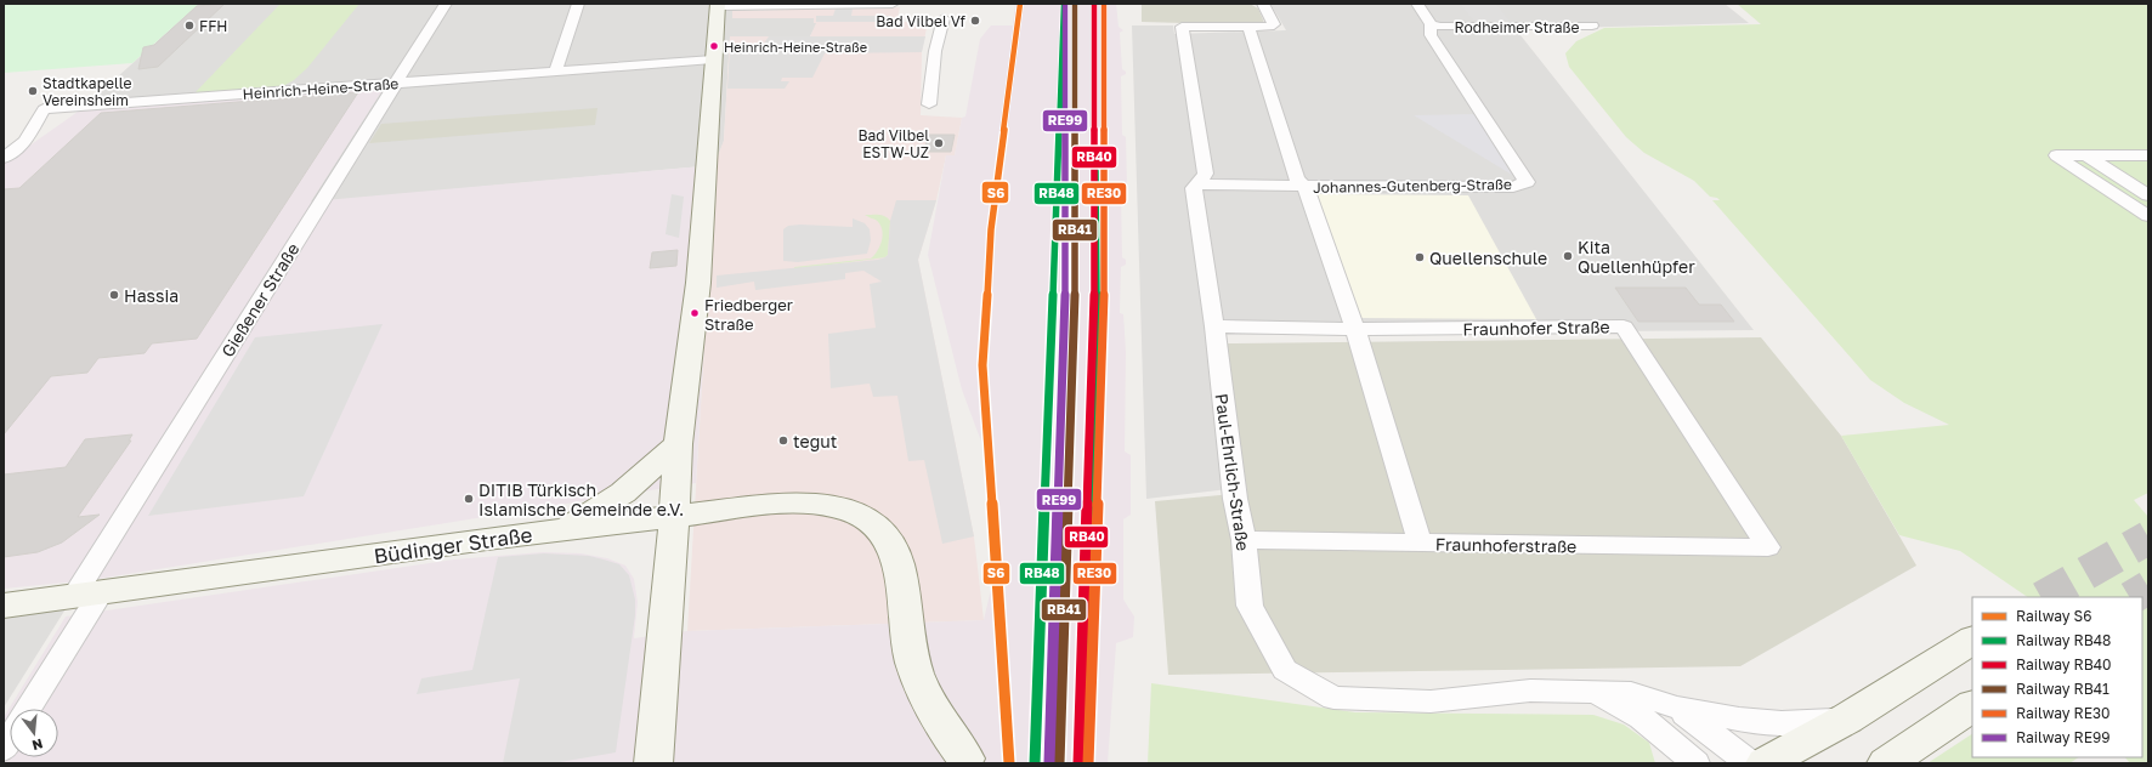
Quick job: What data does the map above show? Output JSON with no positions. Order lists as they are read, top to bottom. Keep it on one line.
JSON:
{"streets":{"main road":["Büdinger Straße"],"street":["Rodheimer Straße","Heinrich-Heine-Straße","Johannes-Gutenberg-Straße","Gießener Straße","Fraunhofer Straße","Paul-Ehrlich-Straße","Fraunhoferstraße"]},"crossings":[["Rodheimer Straße","Johannes-Gutenberg-Straße"],["Heinrich-Heine-Straße","Gießener Straße"],["Johannes-Gutenberg-Straße","Paul-Ehrlich-Straße"],["Gießener Straße","Büdinger Straße"],["Fraunhofer Straße","Paul-Ehrlich-Straße"],["Fraunhofer Straße","Fraunhoferstraße"],["Paul-Ehrlich-Straße","Fraunhoferstraße"]],"places":["Bad Vilbel Vf","FFH","Heinrich-Heine-Straße","Stadtkapelle Vereinsheim","Bad Vilbel ESTW-UZ","Kita Quellenhüpfer","Quellenschule","Hassia","Friedberger Straße","tegut","DITIB Türkisch Islamische Gemeinde e.V."],"lines":["rail line S6","rail line RB48","rail line RB40","rail line RB41","rail line RE30","rail line RE99"],"legend":["Railway S6","Railway RB48","Railway RB40","Railway RB41","Railway RE30","Railway RE99"],"north":"bottom"}
